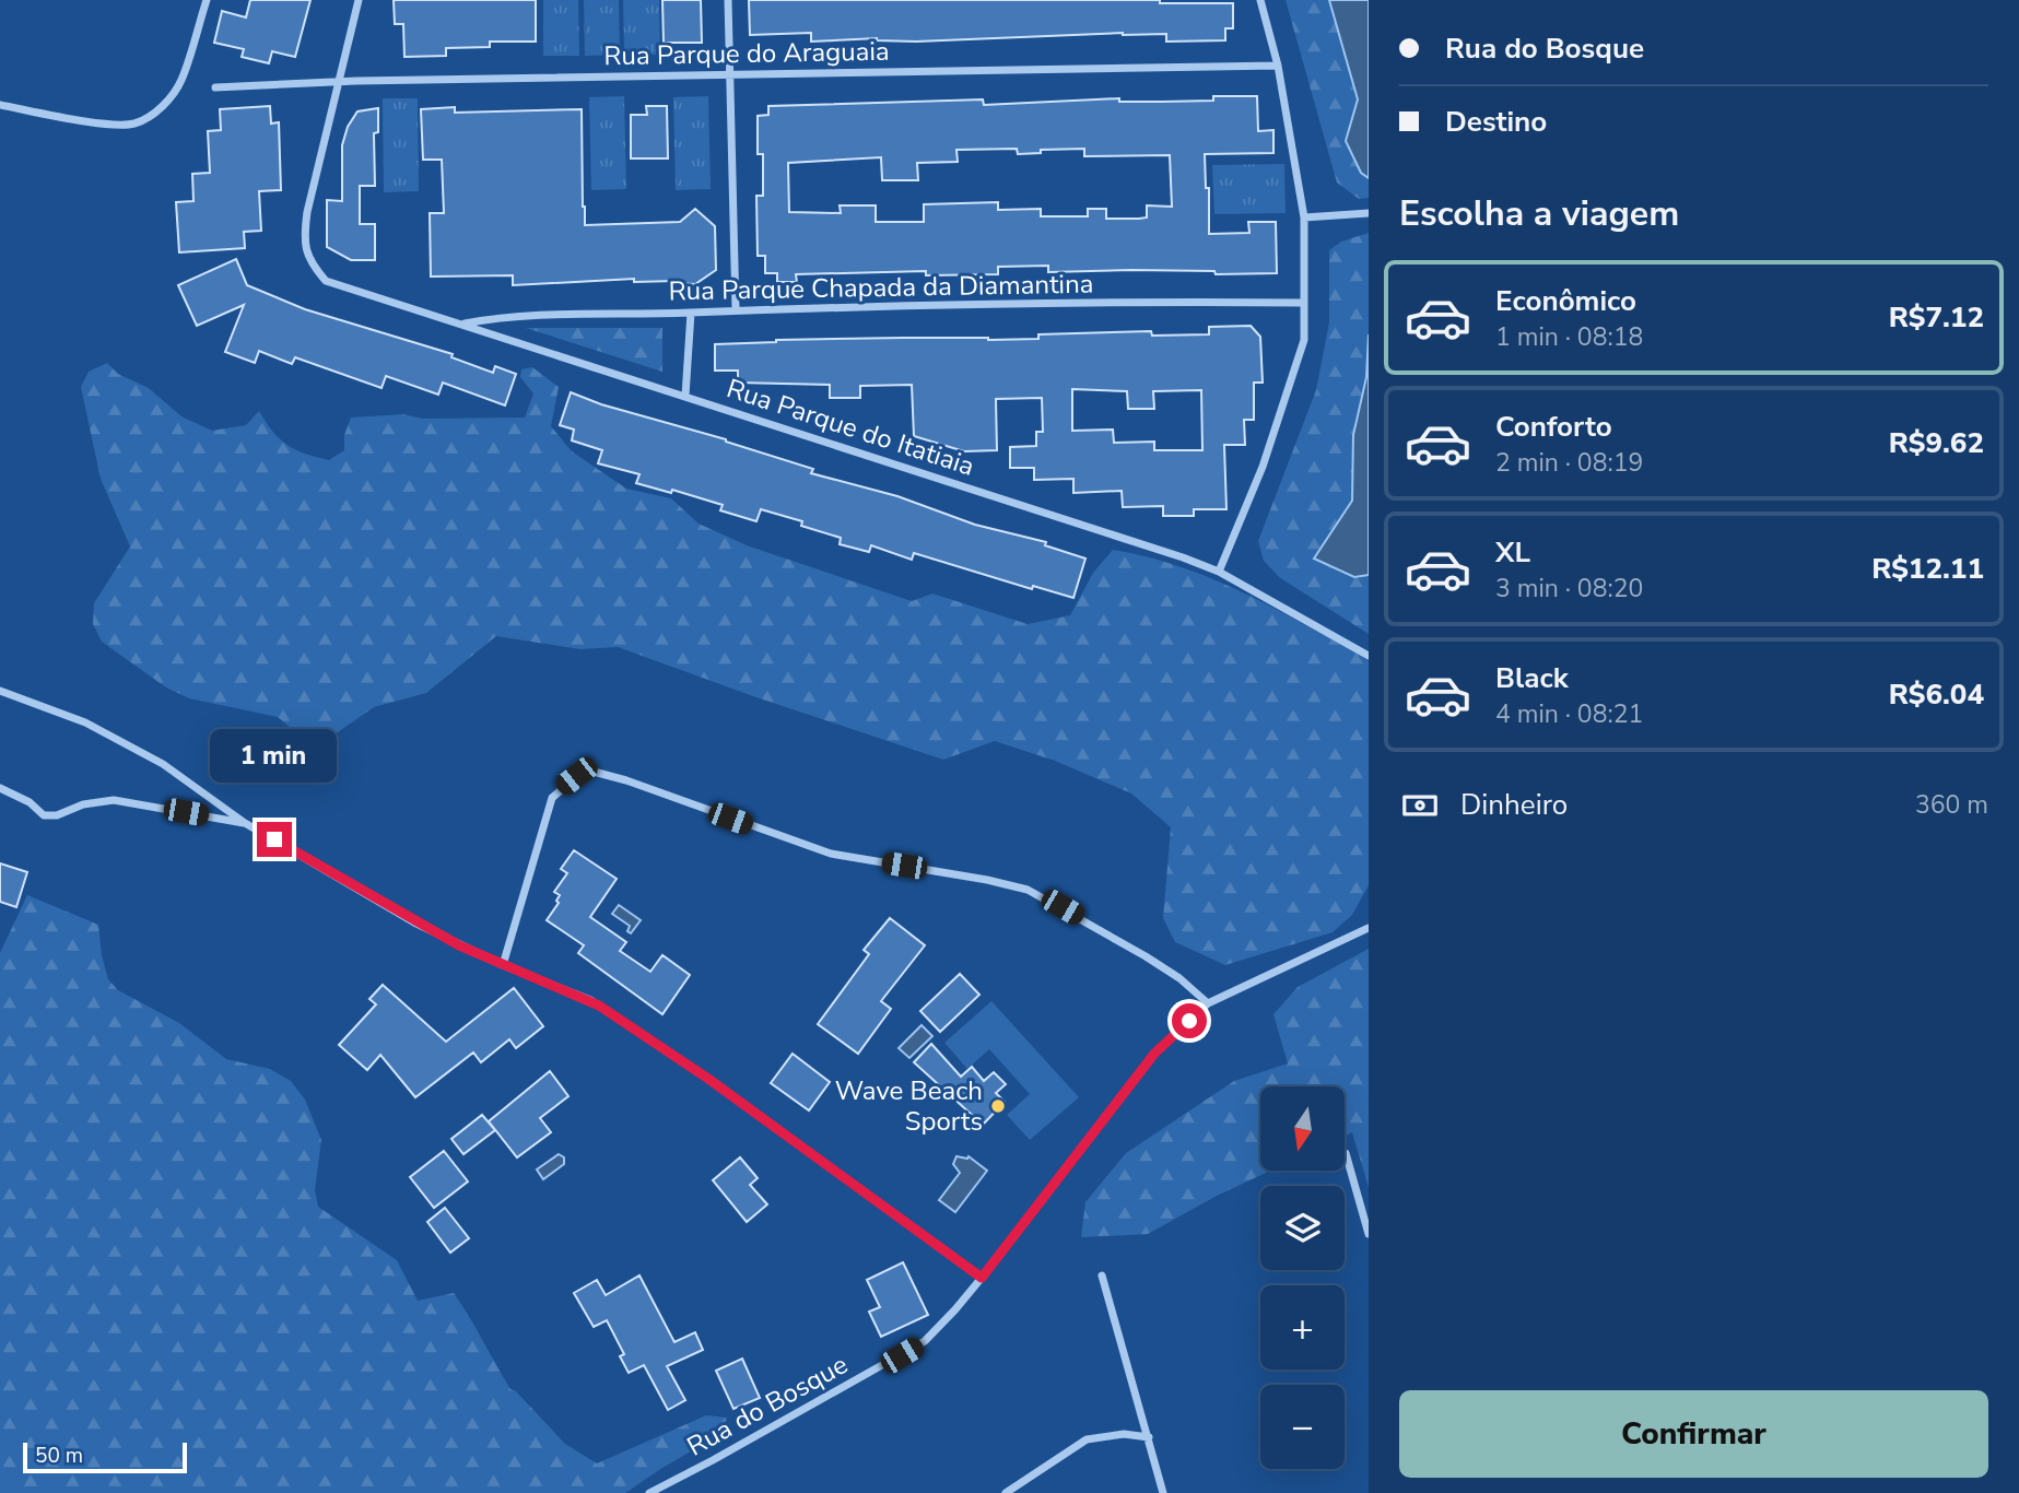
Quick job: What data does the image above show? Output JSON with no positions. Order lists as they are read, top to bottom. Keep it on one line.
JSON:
{"streets":{"street":["Rua Parque do Araguaia","Rua Parque Chapada da Diamantina","Rua Parque do Itatiaia","Rua do Bosque"]},"crossings":[["Rua Parque do Araguaia","Rua Parque do Itatiaia"],["Rua Parque Chapada da Diamantina","Rua Parque do Itatiaia"]],"places":["Wave Beach Sports"],"scale_bar":"50 m","north":"bottom","page":{"banner":["Rua do Bosque","Destino"],"heading":"Escolha a viagem","list":[{"name":"Econômico","note":"1 min · 08:18","value":"R$7.12"},{"name":"Conforto","note":"2 min · 08:19","value":"R$9.62"},{"name":"XL","note":"3 min · 08:20","value":"R$12.11"},{"name":"Black","note":"4 min · 08:21","value":"R$6.04"}],"bubble":"1 min","pay":["Dinheiro","360 m"],"map_buttons":["+","−"],"buttons":"Confirmar","scale":"50 m"}}
